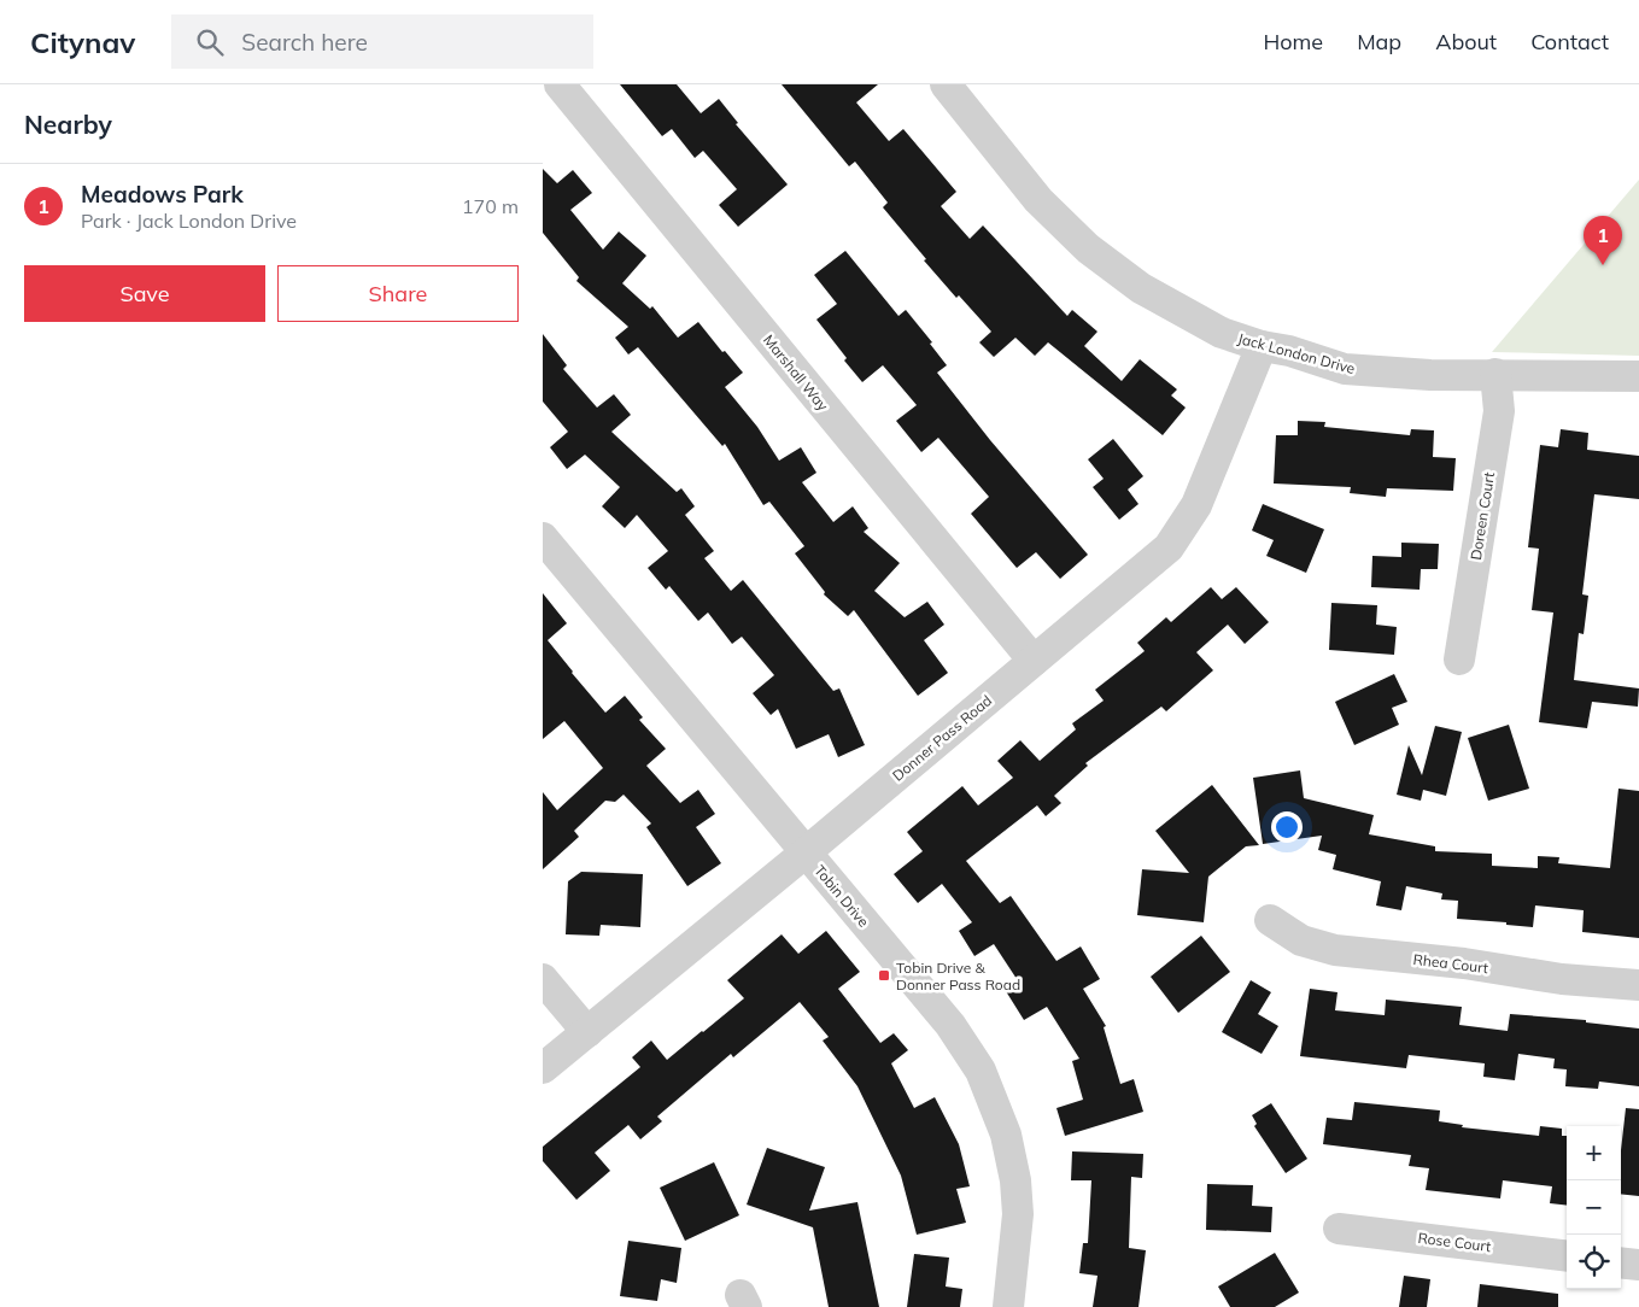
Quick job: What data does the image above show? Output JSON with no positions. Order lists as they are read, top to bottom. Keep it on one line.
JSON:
{"streets":{"street":["Jack London Drive","Marshall Way","Doreen Court","Donner Pass Road","Tobin Drive","Rhea Court","Rose Court"]},"crossings":[["Jack London Drive","Doreen Court"],["Jack London Drive","Donner Pass Road"],["Marshall Way","Donner Pass Road"],["Donner Pass Road","Tobin Drive"]],"places":{"transit":["Tobin Drive & Donner Pass Road"]},"page":{"header":"Citynav","search":"Search here","nav":["Home","Map","About","Contact"],"heading":"Nearby","list":[{"mark":"1","name":"Meadows Park","note":"Park · Jack London Drive","value":"170 m"}],"pins":"1","buttons":["Save","Share"],"map_buttons":["+","−"]}}
